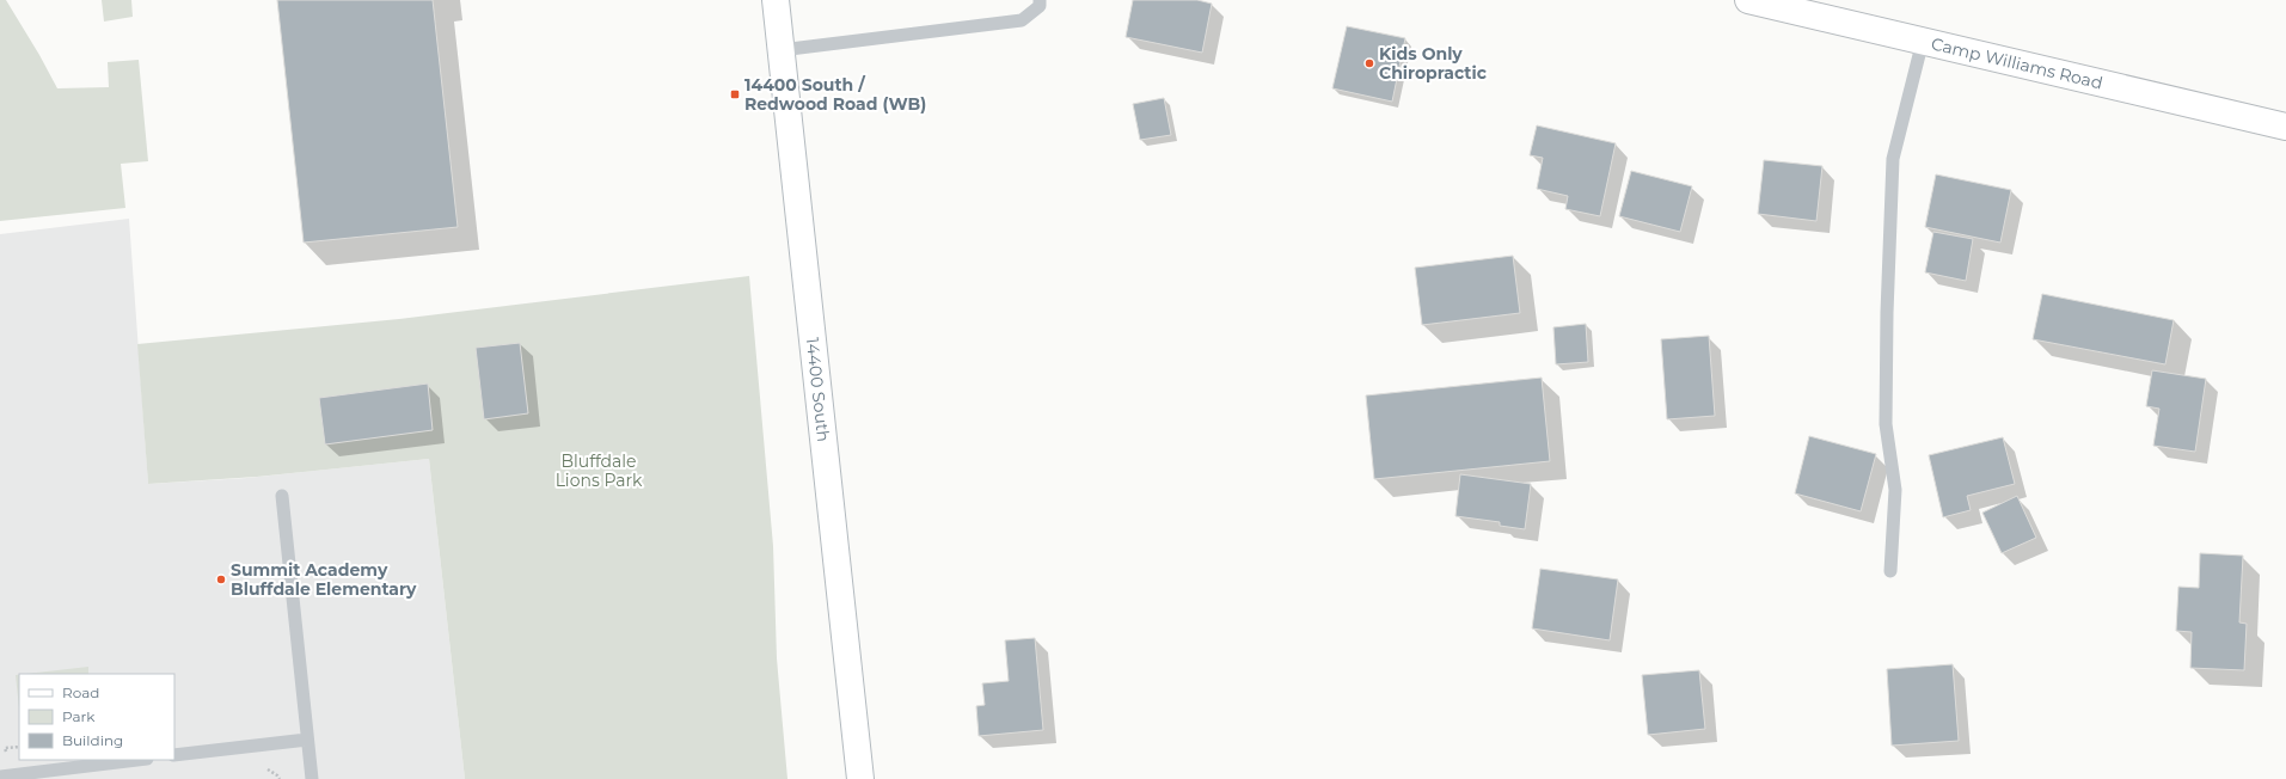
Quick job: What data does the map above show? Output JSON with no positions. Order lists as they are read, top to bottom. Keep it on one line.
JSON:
{"streets":{"main road":["Camp Williams Road","14400 South"]},"parks":["Bluffdale Lions Park"],"places":{"other":["Kids Only Chiropractic","Summit Academy Bluffdale Elementary"],"transit":["14400 South / Redwood Road (WB)"]},"legend":["Road","Park","Building"]}
